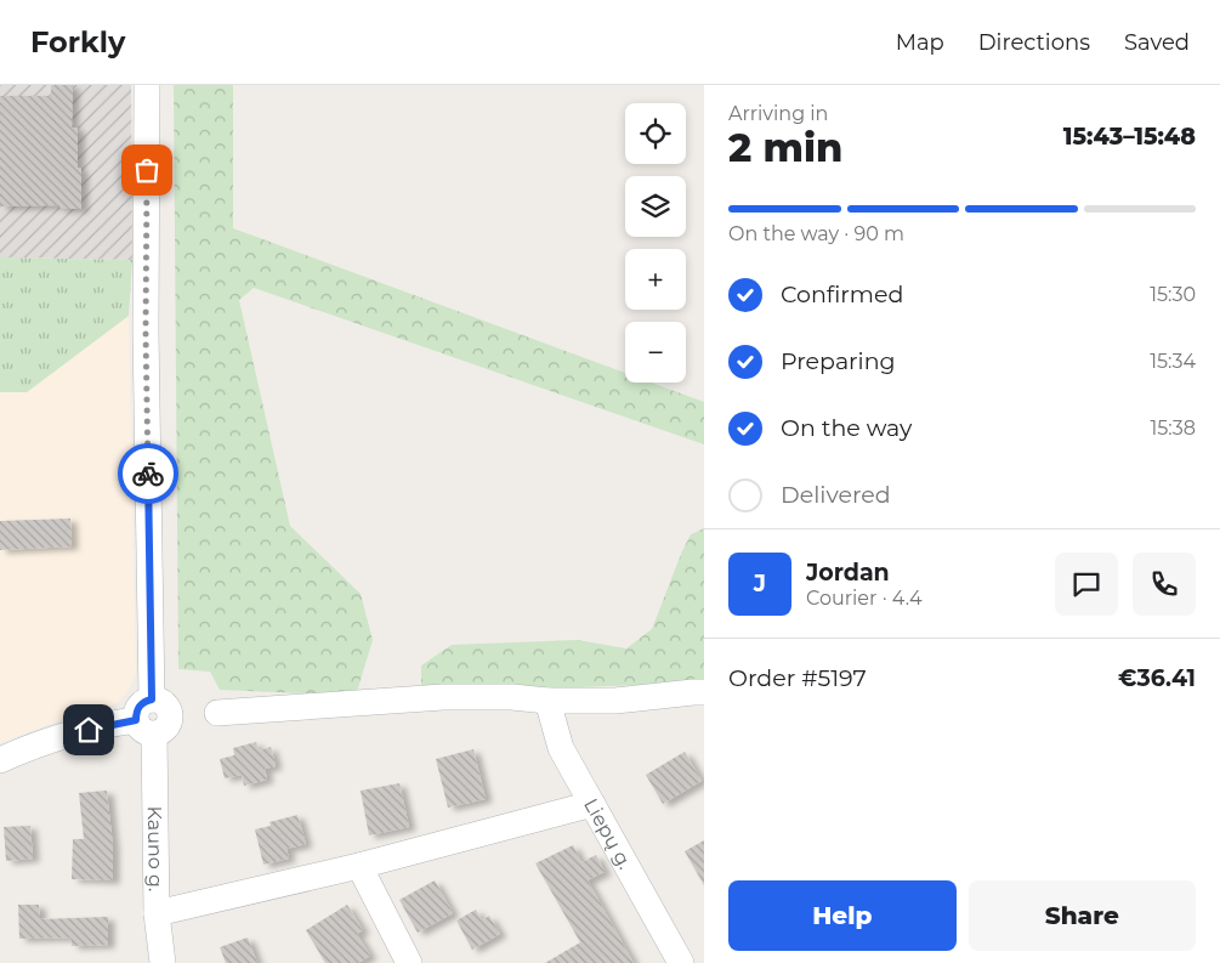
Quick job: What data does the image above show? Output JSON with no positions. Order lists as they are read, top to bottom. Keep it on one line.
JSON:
{"streets":{"street":["Liepų g.","Kauno g."]},"page":{"header":"Forkly","nav":["Map","Directions","Saved"],"heading":["2 min","Arriving in","15:43–15:48"],"panel":["Jordan","Courier · 4.4","Order #5197","€36.41"],"map_buttons":["+","−"],"bar":"On the way · 90 m","list":[["Confirmed","15:30"],["Preparing","15:34"],["On the way","15:38"],"Delivered"],"round":"J","buttons":["Help","Share"]}}
